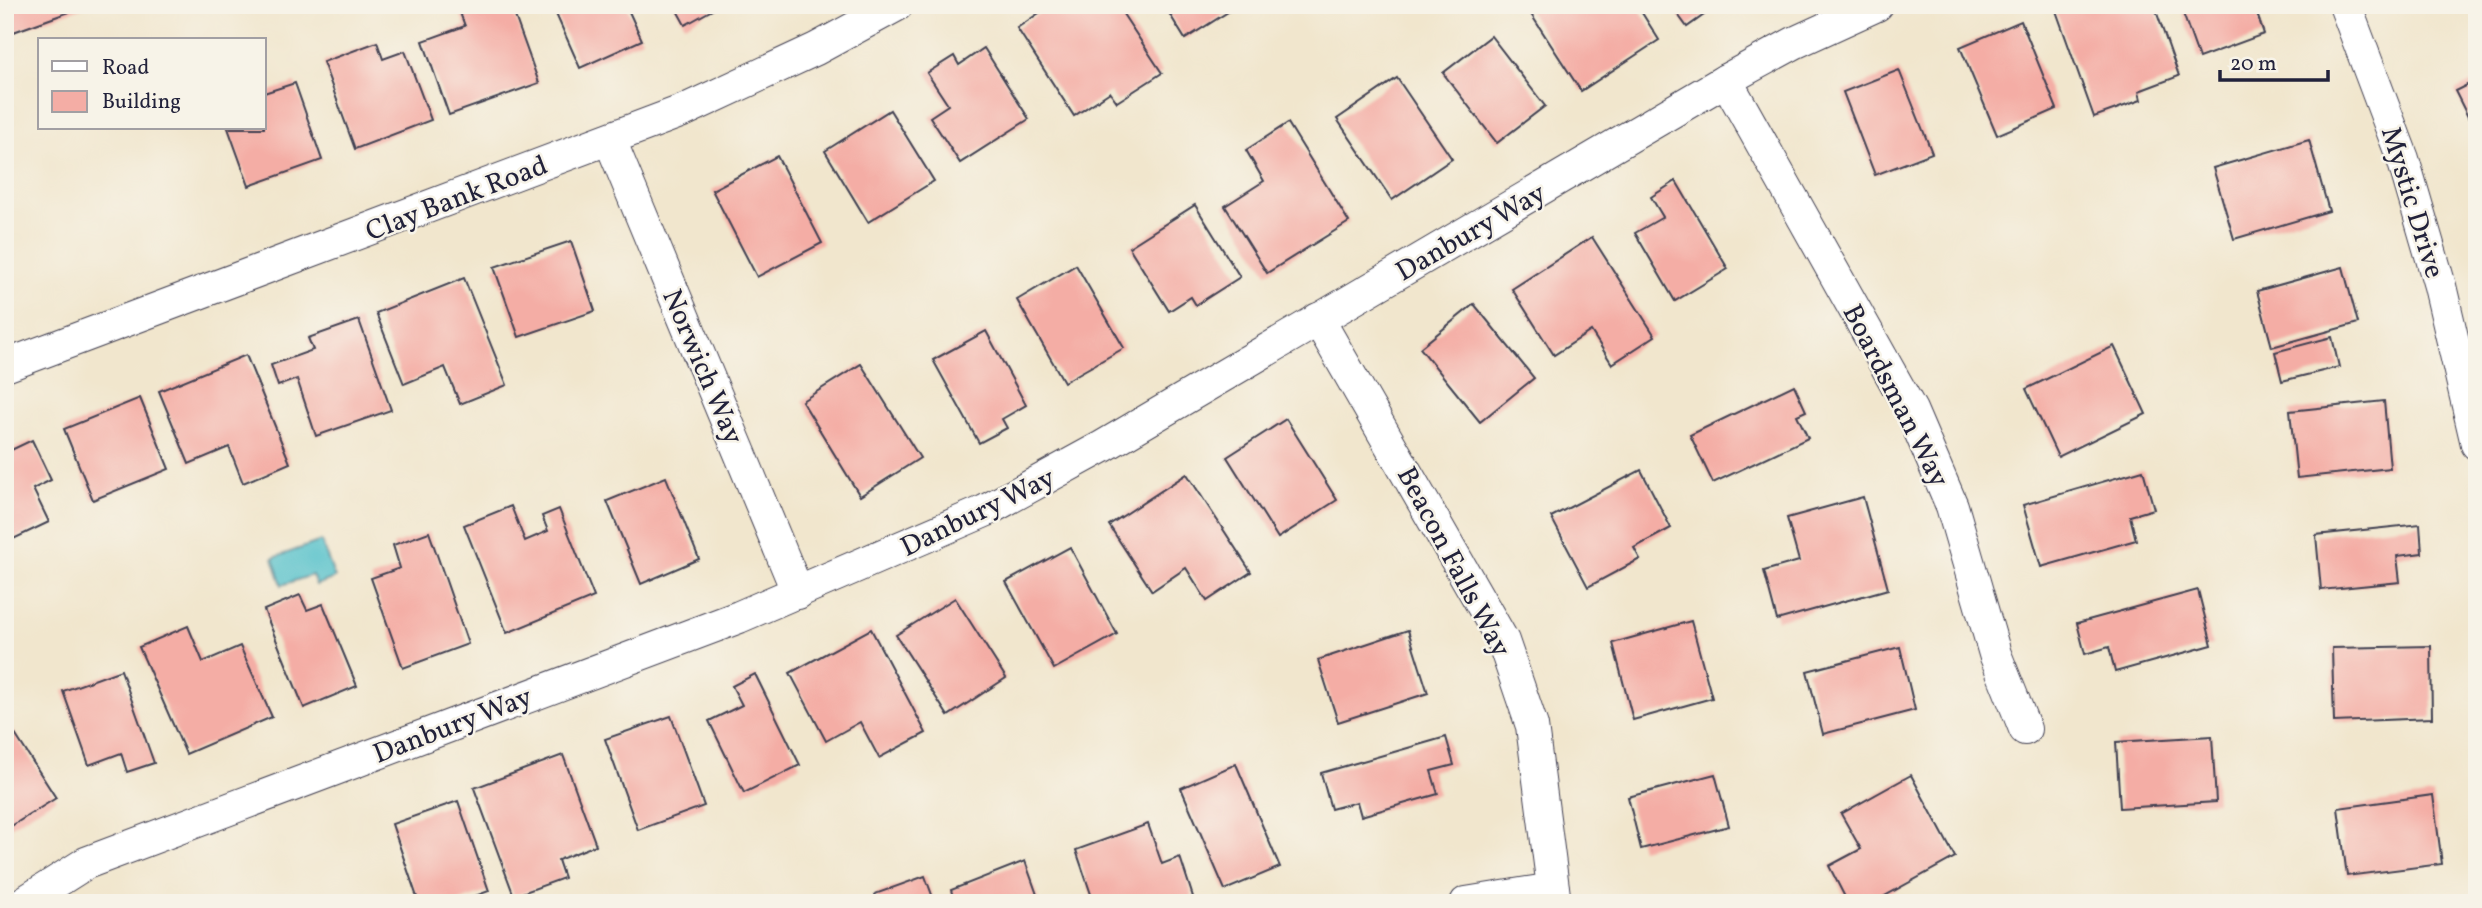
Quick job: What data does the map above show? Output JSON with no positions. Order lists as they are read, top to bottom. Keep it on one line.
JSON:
{"streets":{"street":["Clay Bank Road","Mystic Drive","Danbury Way","Norwich Way","Boardsman Way","Beacon Falls Way"]},"crossings":[["Clay Bank Road","Norwich Way"],["Danbury Way","Norwich Way"],["Danbury Way","Boardsman Way"],["Danbury Way","Beacon Falls Way"]],"legend":["Road","Building"],"scale_bar":"20 m"}
